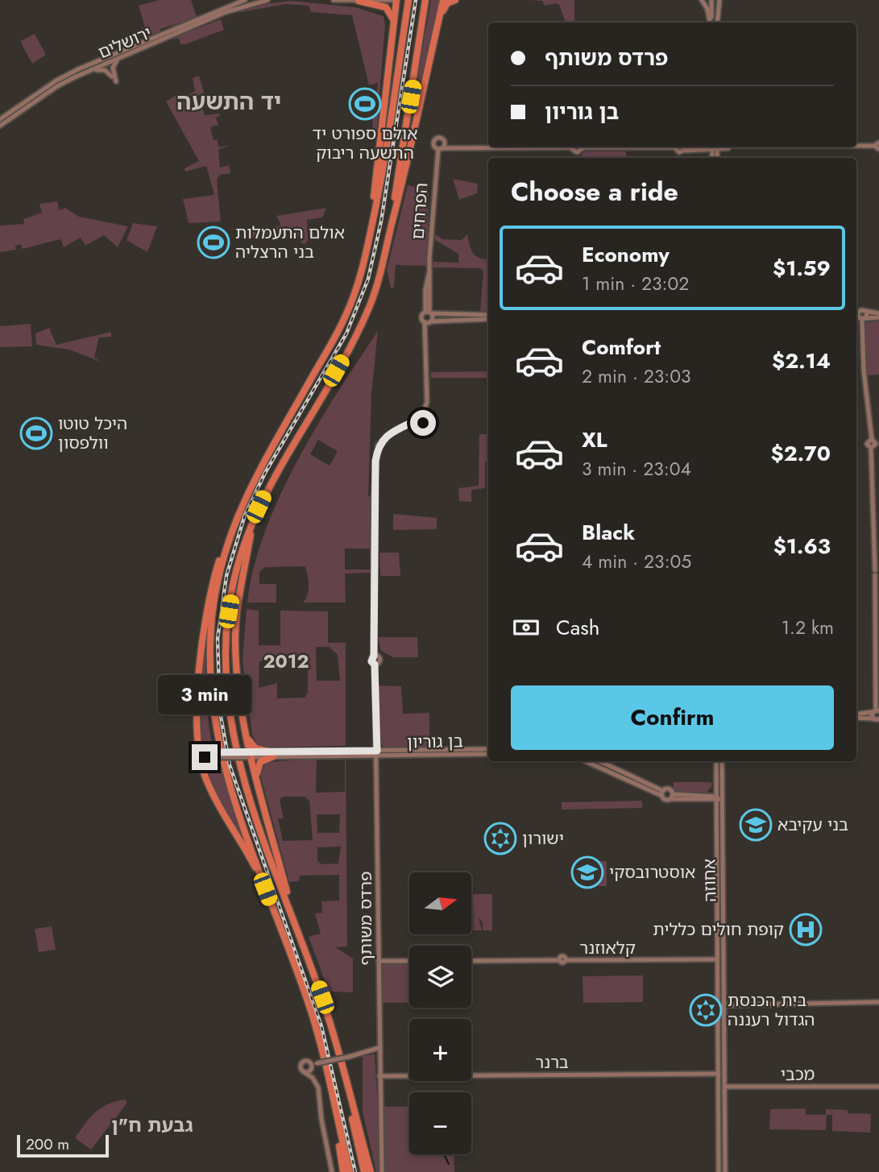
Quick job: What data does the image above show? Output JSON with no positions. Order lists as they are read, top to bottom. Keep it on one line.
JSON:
{"streets":{"street":["ירושלים","הפרחים","בן גוריון","אחוזה","פרדס משותף","קלאוזנר","ברנר","מכבי"]},"crossings":[["בן גוריון","פרדס משותף"],["אחוזה","קלאוזנר"],["אחוזה","ברנר"],["אחוזה","מכבי"],["פרדס משותף","ברנר"]],"districts":["יד התשעה","2012","גבעת ח\"ן"],"places":{"sports":["אולם ספורט יד התשעה ריבוק","אולם התעמלות בני הרצליה","היכל טוטו וולפסון"],"school or university":["בני עקיבא","אוסטרובסקי"],"synagogue":["ישורון","בית הכנסת הגדול רעננה"],"hospital":["קופת חולים כללית"]},"scale_bar":"200 m","north":"right","page":{"banner":["פרדס משותף","בן גוריון"],"heading":"Choose a ride","list":[{"name":"Economy","note":"1 min · 23:02","value":"$1.59"},{"name":"Comfort","note":"2 min · 23:03","value":"$2.14"},{"name":"XL","note":"3 min · 23:04","value":"$2.70"},{"name":"Black","note":"4 min · 23:05","value":"$1.63"}],"pay":["Cash","1.2 km"],"buttons":"Confirm","bubble":"3 min","map_buttons":["+","−"],"scale":"200 m"}}
